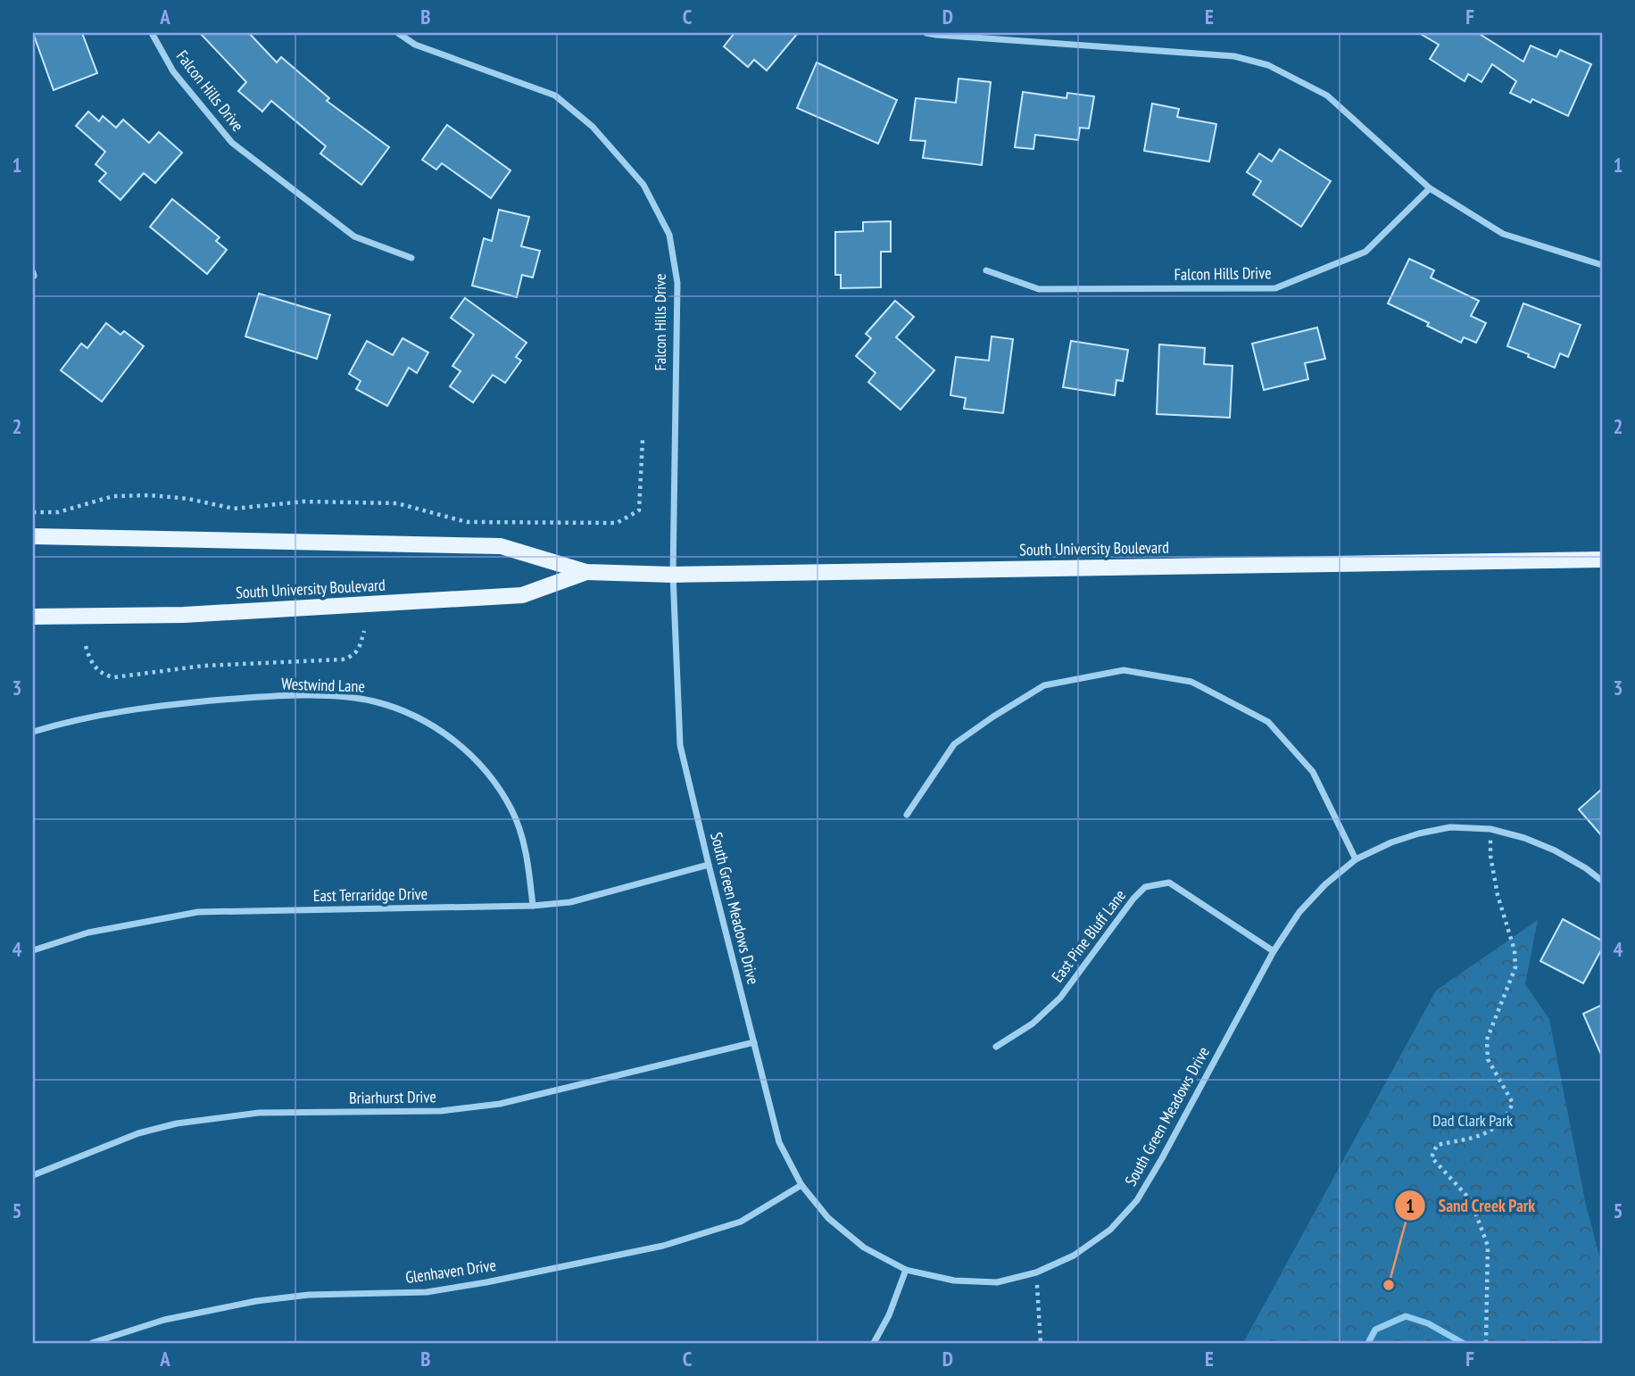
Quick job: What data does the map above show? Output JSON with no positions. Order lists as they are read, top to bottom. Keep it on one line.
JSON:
{"streets":{"main road":["South University Boulevard"],"street":["Falcon Hills Drive","Westwind Lane","East Terraridge Drive","South Green Meadows Drive","East Pine Bluff Lane","Briarhurst Drive","Glenhaven Drive"]},"crossings":[["Falcon Hills Drive","South University Boulevard"],["Falcon Hills Drive","South Green Meadows Drive"],["South University Boulevard","South Green Meadows Drive"],["Westwind Lane","East Terraridge Drive"],["East Terraridge Drive","South Green Meadows Drive"],["South Green Meadows Drive","East Pine Bluff Lane"],["South Green Meadows Drive","Briarhurst Drive"],["South Green Meadows Drive","Glenhaven Drive"]],"parks":["Dad Clark Park"],"places":["Sand Creek Park"],"grid":{"columns":["A","B","C","D","E","F"],"rows":["1","2","3","4","5"]}}
